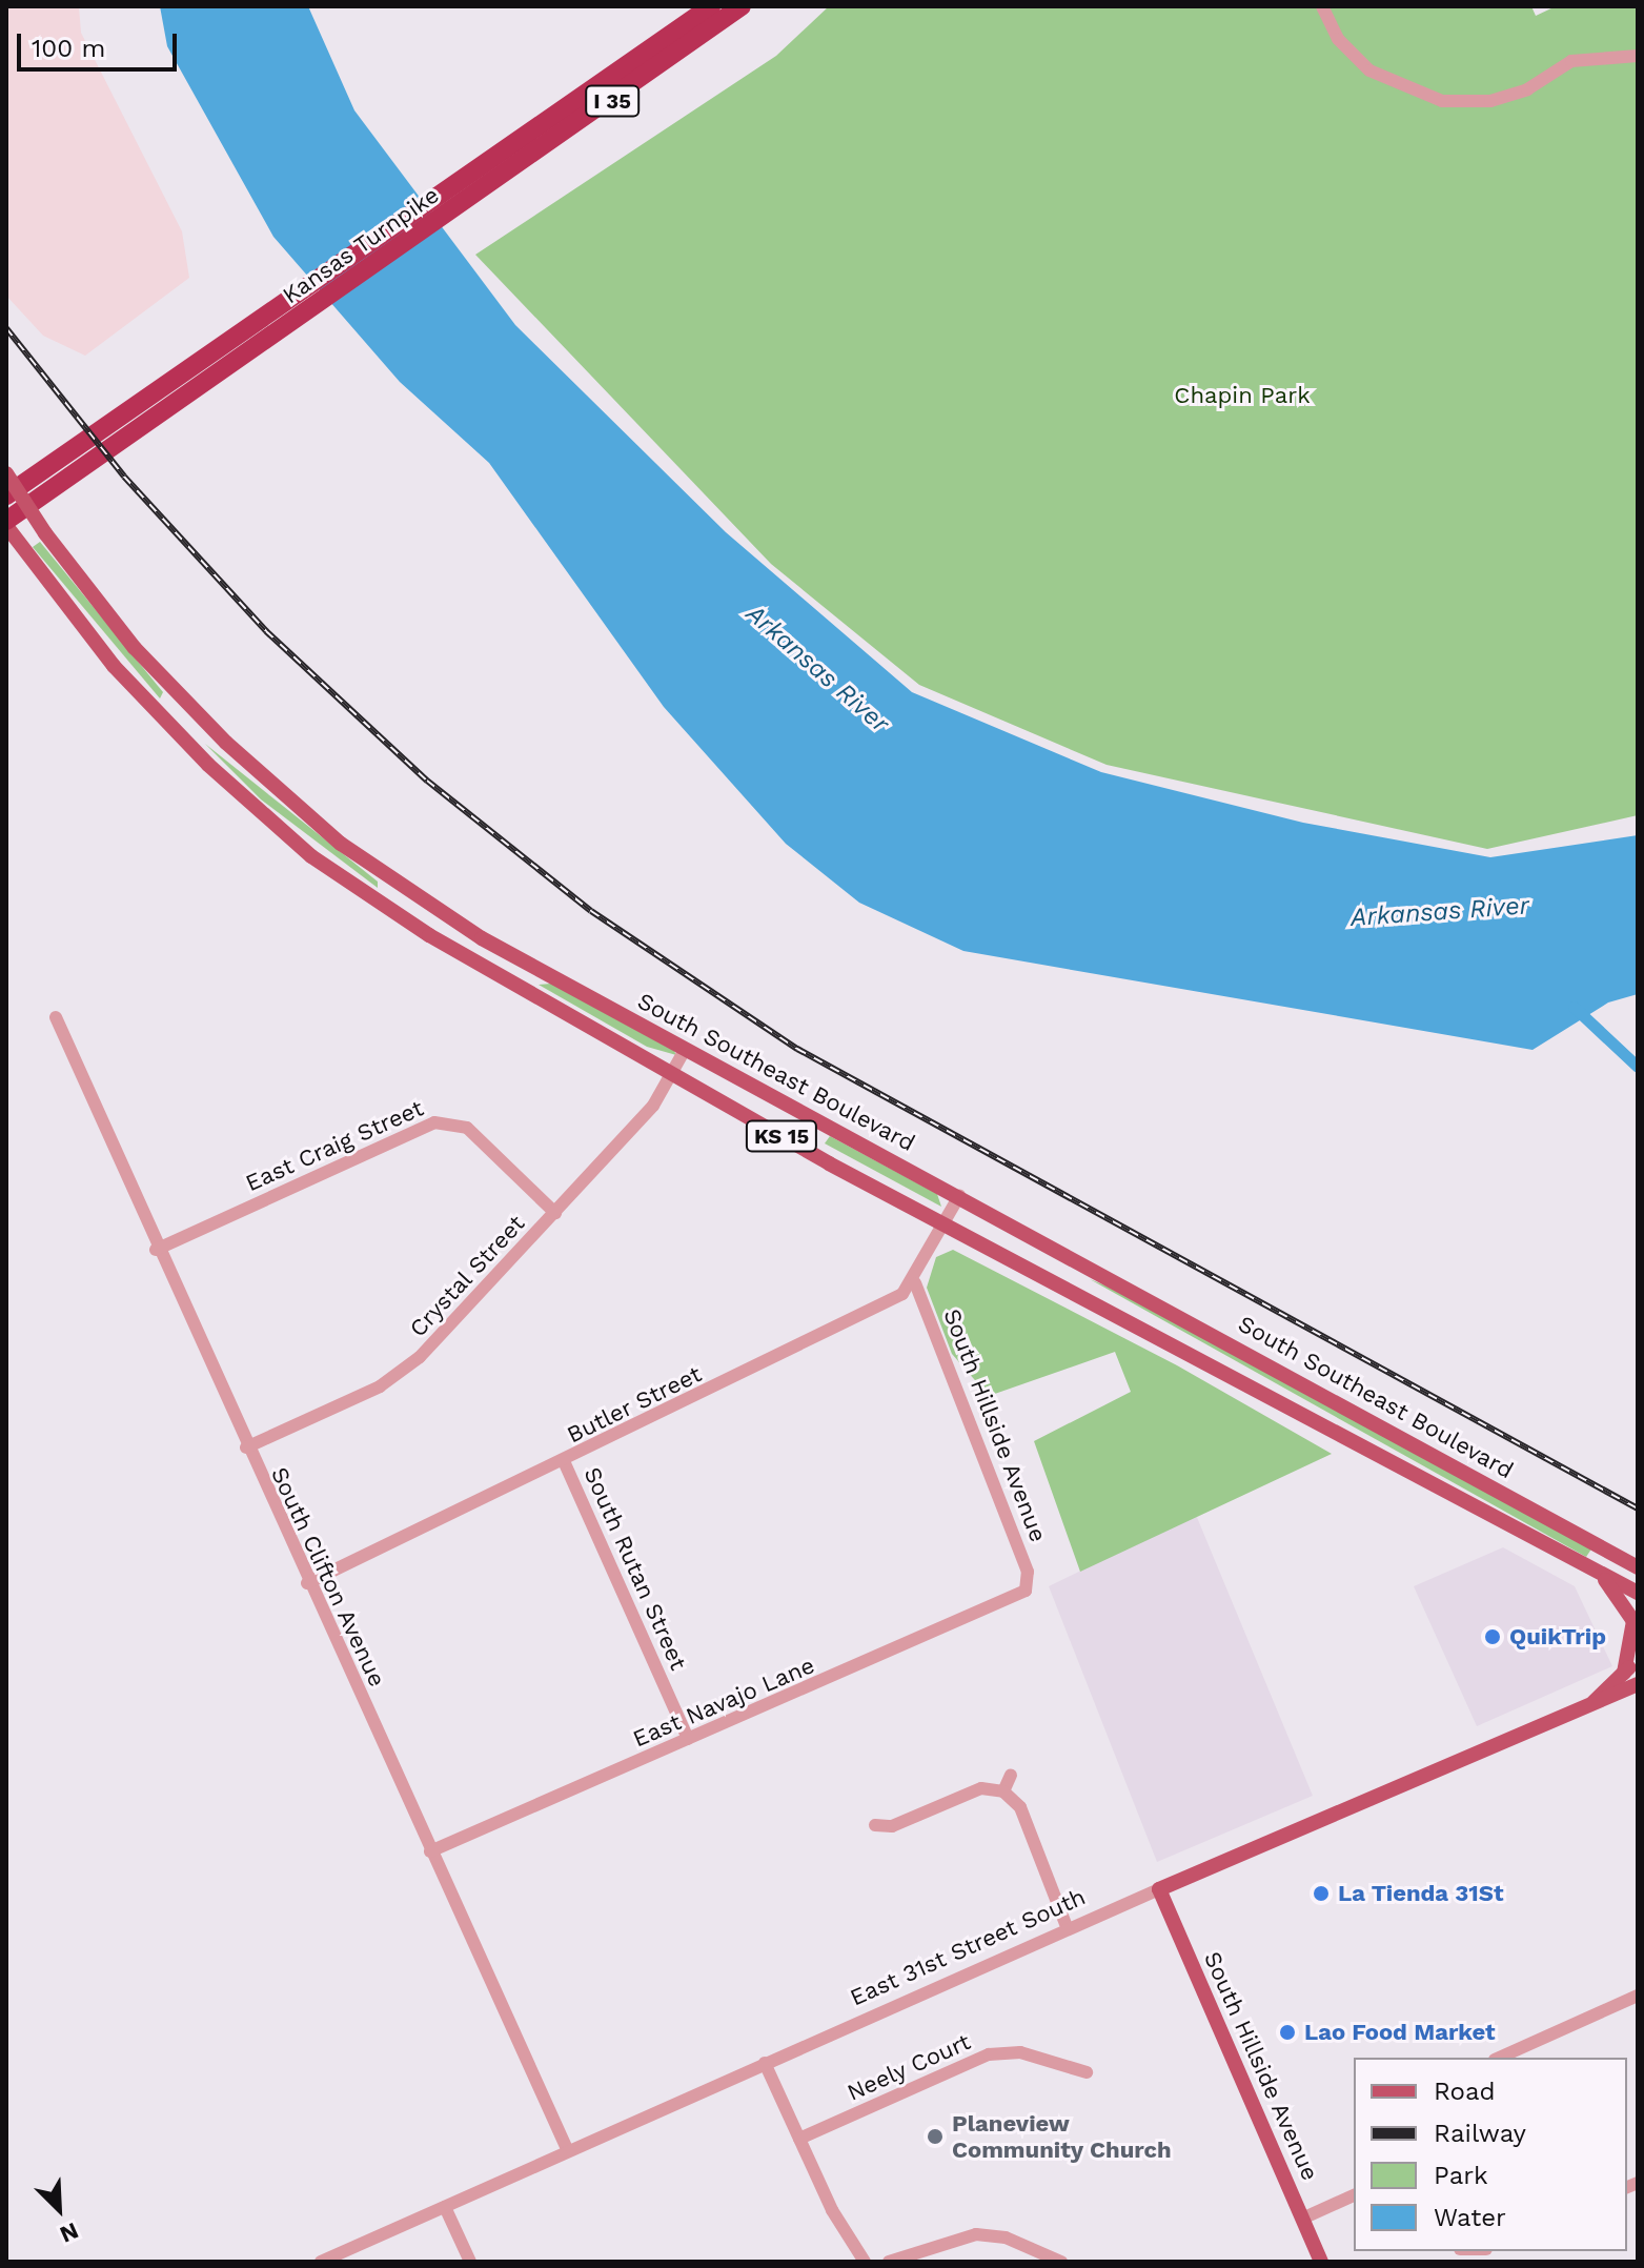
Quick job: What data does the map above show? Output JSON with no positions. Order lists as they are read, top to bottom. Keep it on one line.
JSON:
{"streets":{"highway":["I 35","Kansas Turnpike"],"main road":["South Southeast Boulevard","KS 15","South Hillside Avenue","East 31st Street South"],"street":["East Craig Street","Crystal Street","Butler Street","South Rutan Street","South Clifton Avenue","East Navajo Lane","Neely Court"]},"crossings":[["Kansas Turnpike","South Southeast Boulevard"],["South Southeast Boulevard","Crystal Street"],["East Craig Street","Crystal Street"],["East Craig Street","South Clifton Avenue"],["Crystal Street","South Clifton Avenue"],["Butler Street","South Hillside Avenue"],["Butler Street","South Rutan Street"],["Butler Street","South Clifton Avenue"],["South Hillside Avenue","East Navajo Lane"],["South Hillside Avenue","East 31st Street South"],["South Rutan Street","East Navajo Lane"],["South Clifton Avenue","East Navajo Lane"],["South Clifton Avenue","East 31st Street South"]],"water":["Arkansas River"],"parks":["Chapin Park"],"places":["QuikTrip","La Tienda 31St","Lao Food Market","Planeview Community Church"],"legend":["Road","Railway","Park","Water"],"scale_bar":"100 m","north":"bottom right"}
